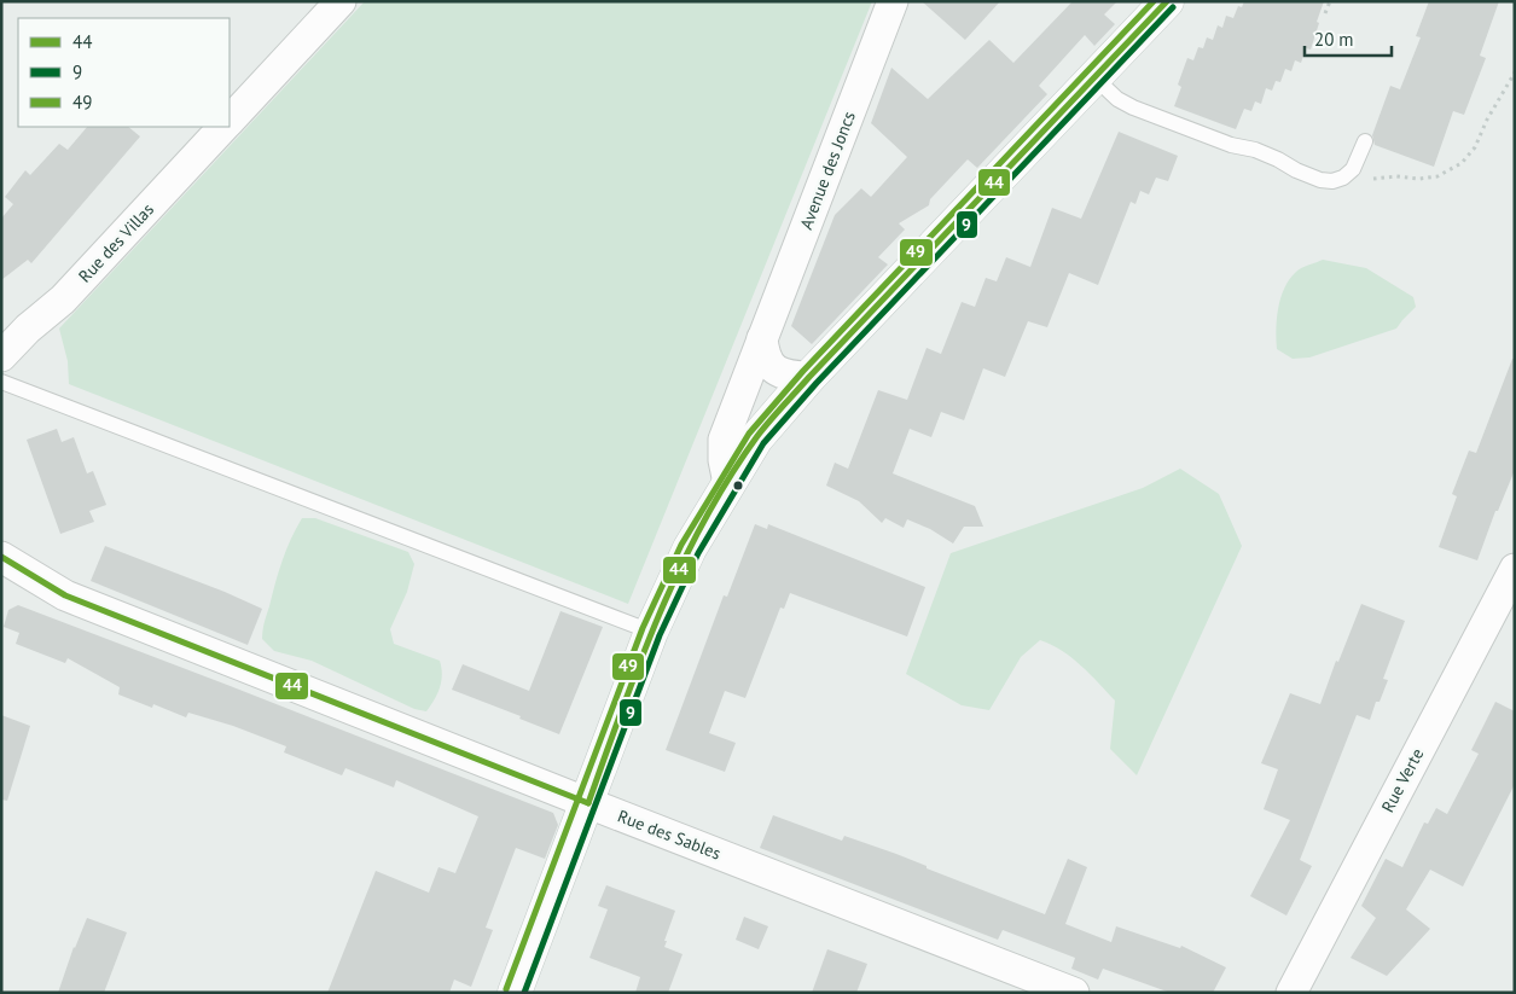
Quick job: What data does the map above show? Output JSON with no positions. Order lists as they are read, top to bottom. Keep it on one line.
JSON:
{"streets":{"street":["Avenue des Joncs","Rue des Villas","Rue Verte","Rue des Sables"]},"lines":["transit line 44","transit line 49","transit line 9"],"legend":["44","9","49"],"scale_bar":"20 m"}
